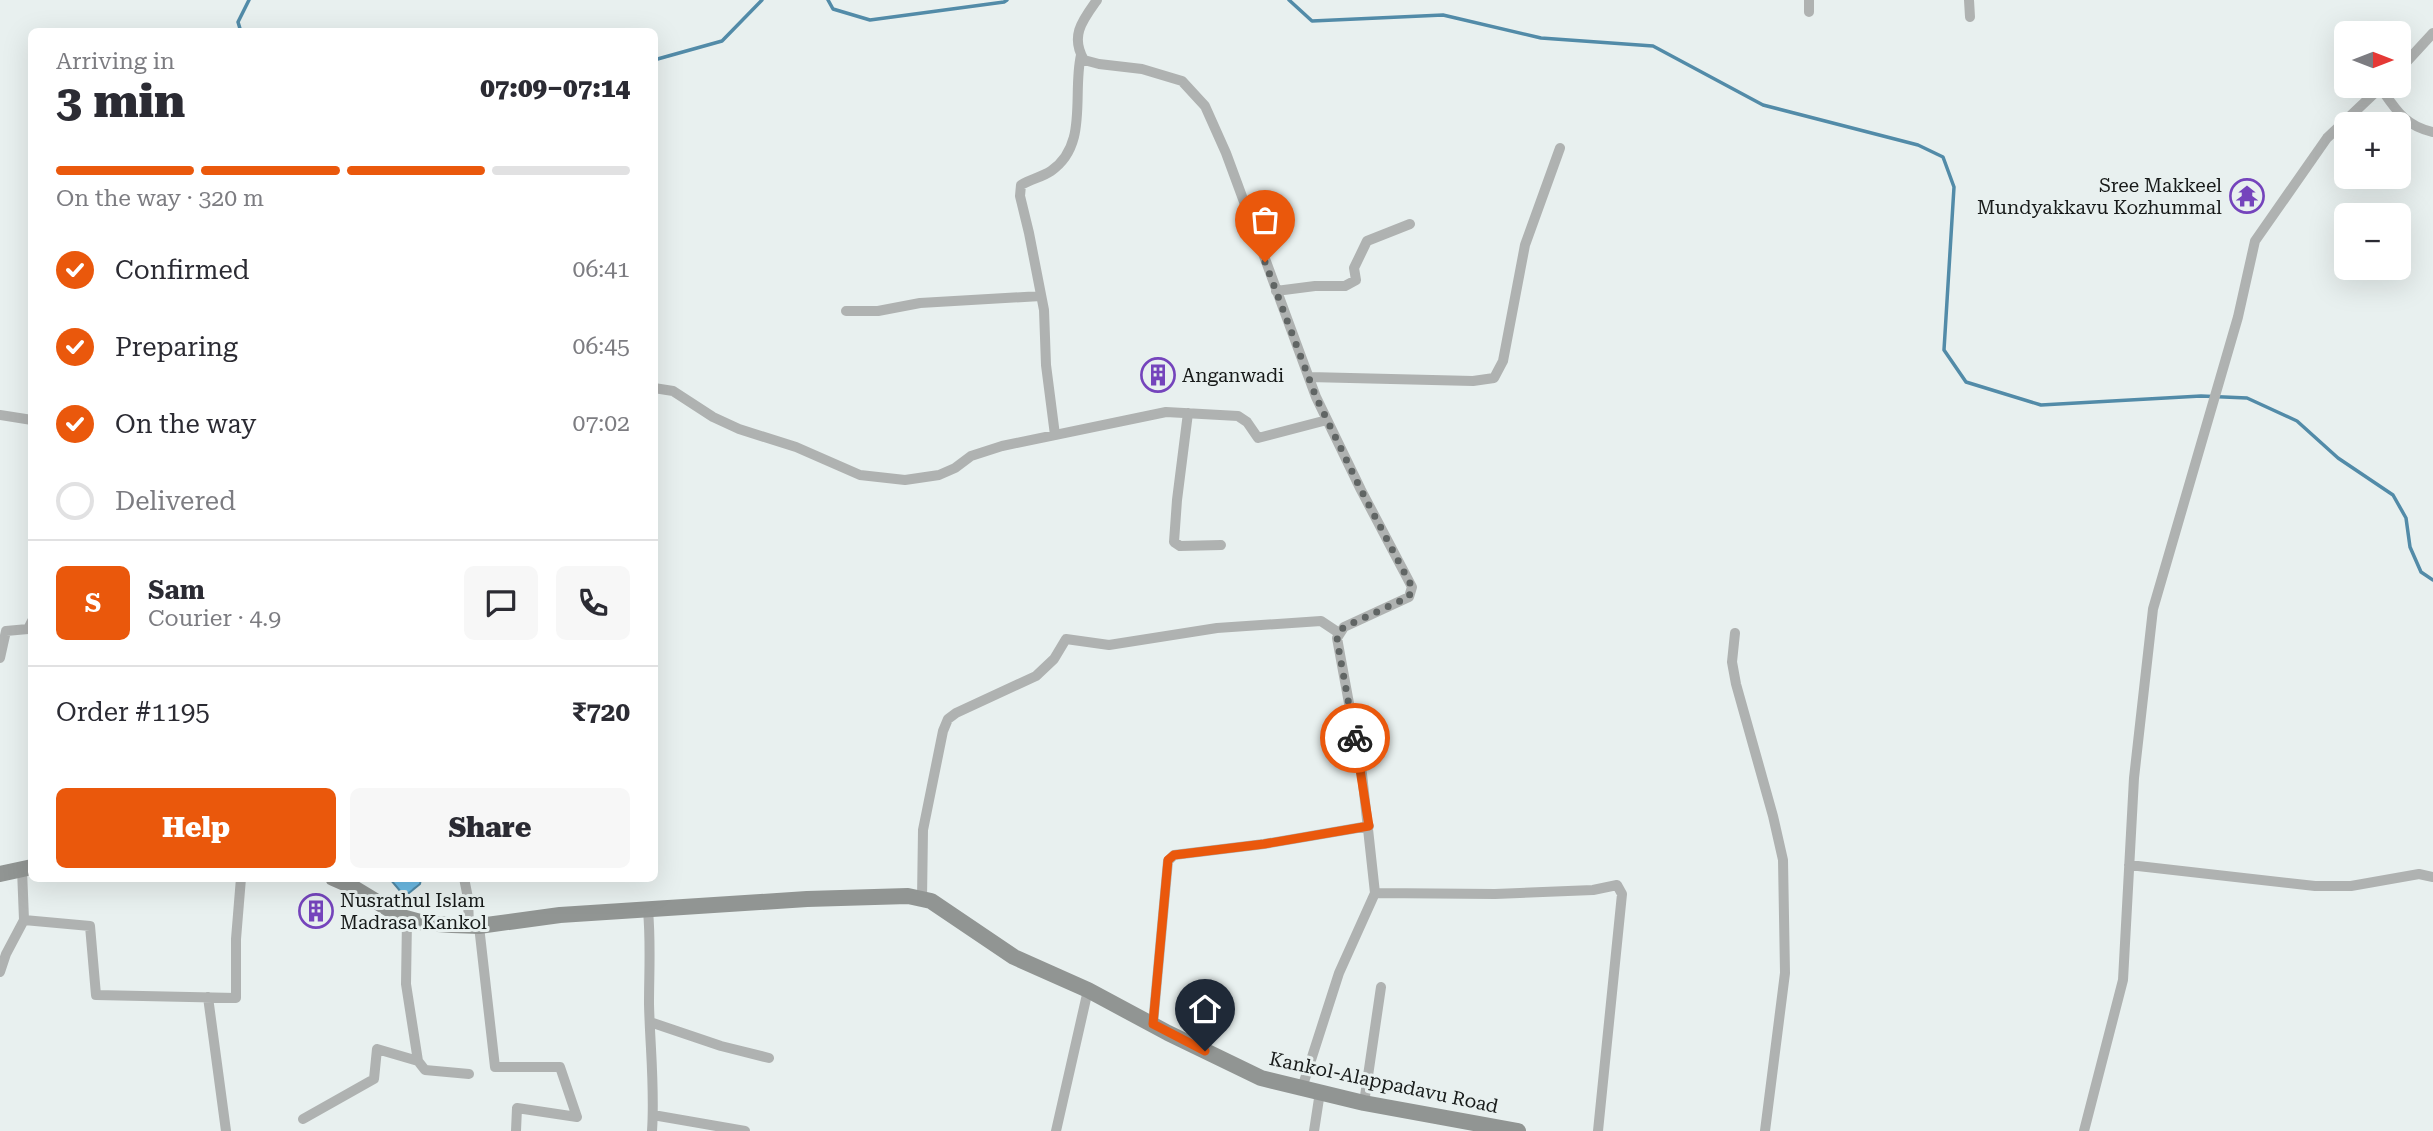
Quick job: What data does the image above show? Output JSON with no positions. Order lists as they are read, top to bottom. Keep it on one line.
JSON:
{"streets":{"main road":["Kankol-Alappadavu Road"]},"places":{"temple":["Sree Makkeel Mundyakkavu Kozhummal"],"building":["Anganwadi","Nusrathul Islam Madrasa Kankol"]},"north":"right","page":{"map_buttons":["+","−"],"heading":["3 min","Arriving in","07:09–07:14"],"panel":["Sam","Courier · 4.9","Order #1195","₹720"],"bar":"On the way · 320 m","list":[["Confirmed","06:41"],["Preparing","06:45"],["On the way","07:02"],"Delivered"],"round":"S","buttons":["Help","Share"]}}
